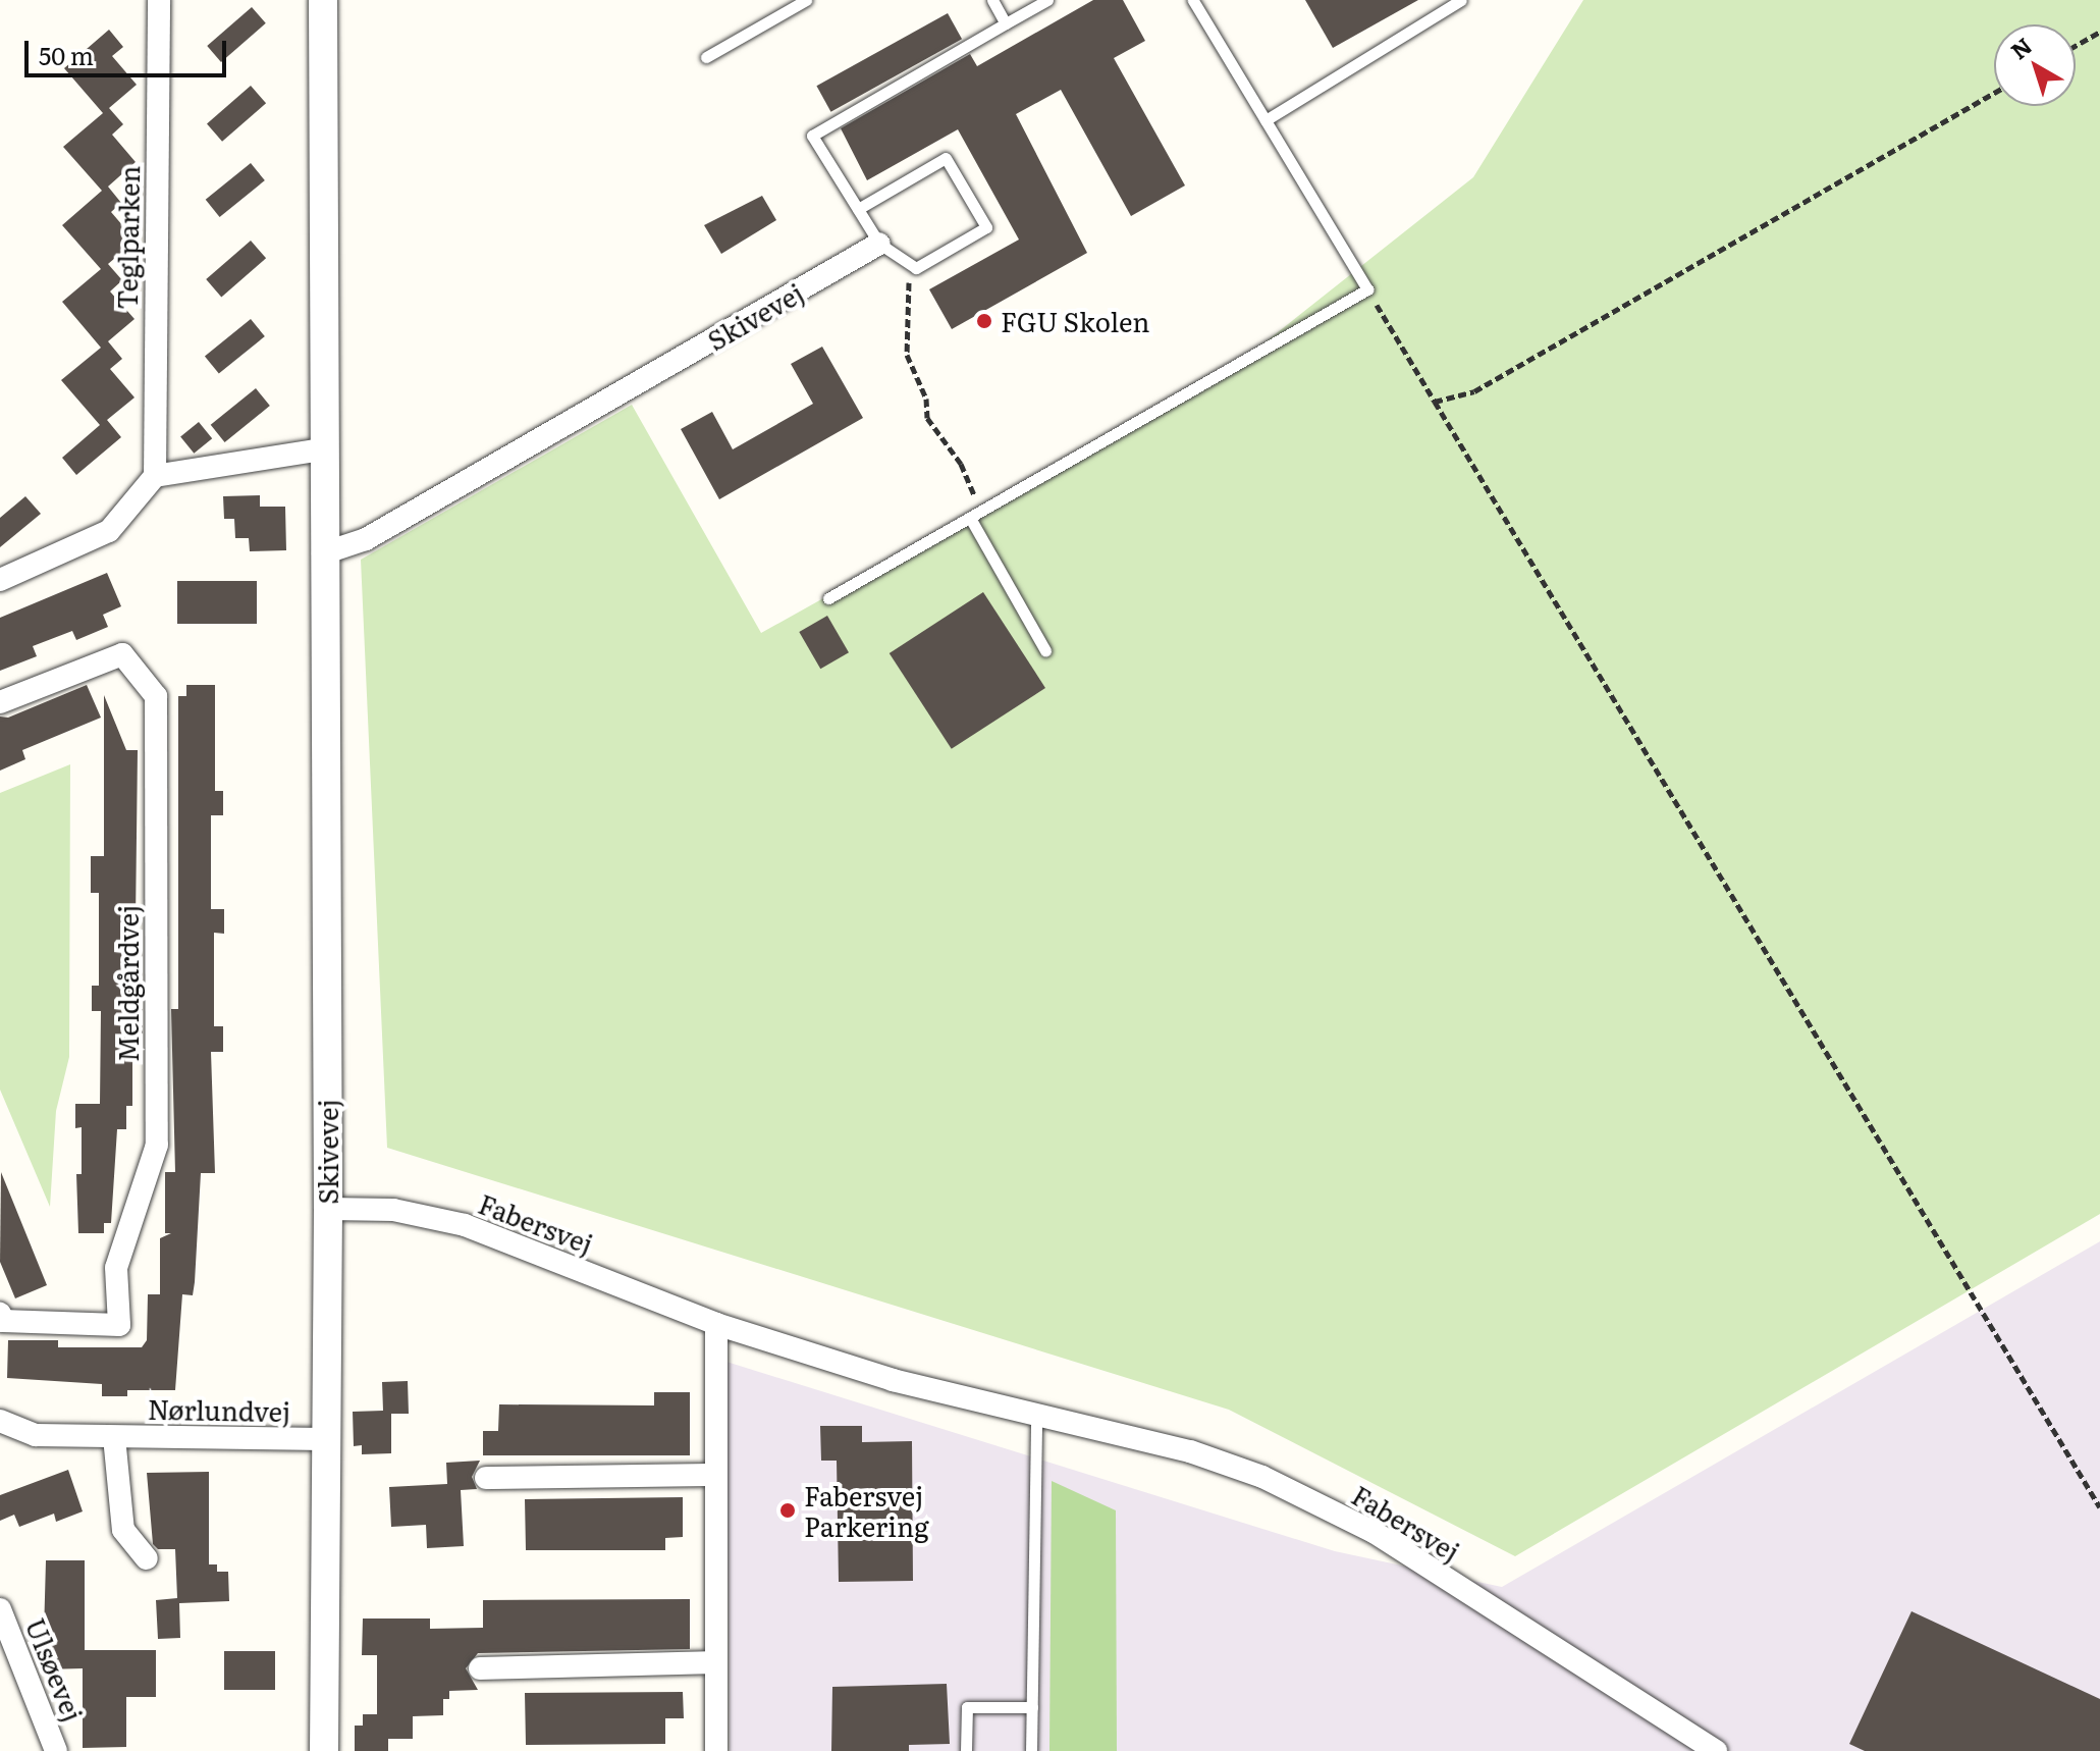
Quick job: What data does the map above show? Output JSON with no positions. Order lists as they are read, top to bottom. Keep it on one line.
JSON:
{"streets":{"street":["Teglparken","Skivevej","Meldgårdvej","Fabersvej","Nørlundvej","Ulsøevej"]},"crossings":[["Skivevej","Fabersvej"],["Skivevej","Nørlundvej"]],"places":["FGU Skolen","Fabersvej Parkering"],"scale_bar":"50 m","north":"top left"}
